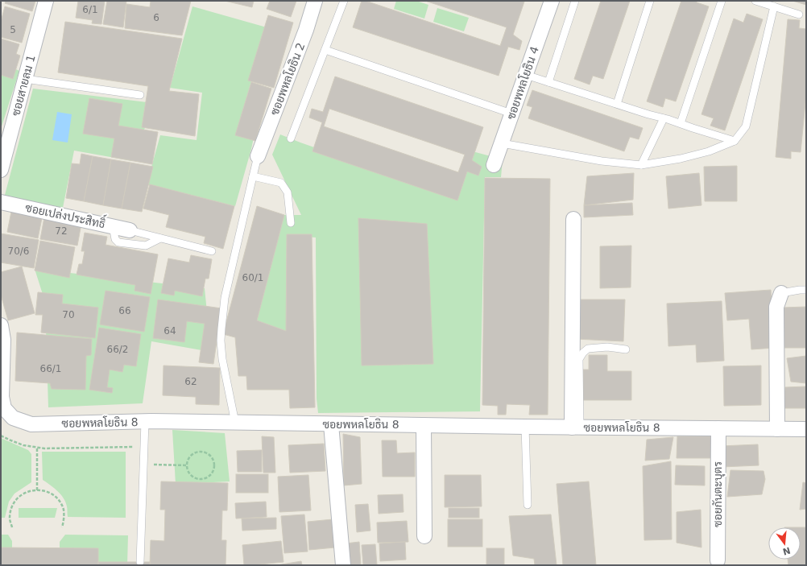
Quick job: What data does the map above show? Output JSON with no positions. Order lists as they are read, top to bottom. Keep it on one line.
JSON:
{"streets":{"street":["ซอยพหลโยธิน 2","ซอยพหลโยธิน 4","ซอยสายลม 1","ซอยเปล่งประสิทธิ์","ซอยพหลโยธิน 8","ซอยกันตะบุตร"]},"crossings":[["ซอยพหลโยธิน 8","ซอยกันตะบุตร"]],"house_numbers":["6/1","6","5","72","70/6","60/1","66","70","64","66/2","66/1","62"],"north":"bottom"}
